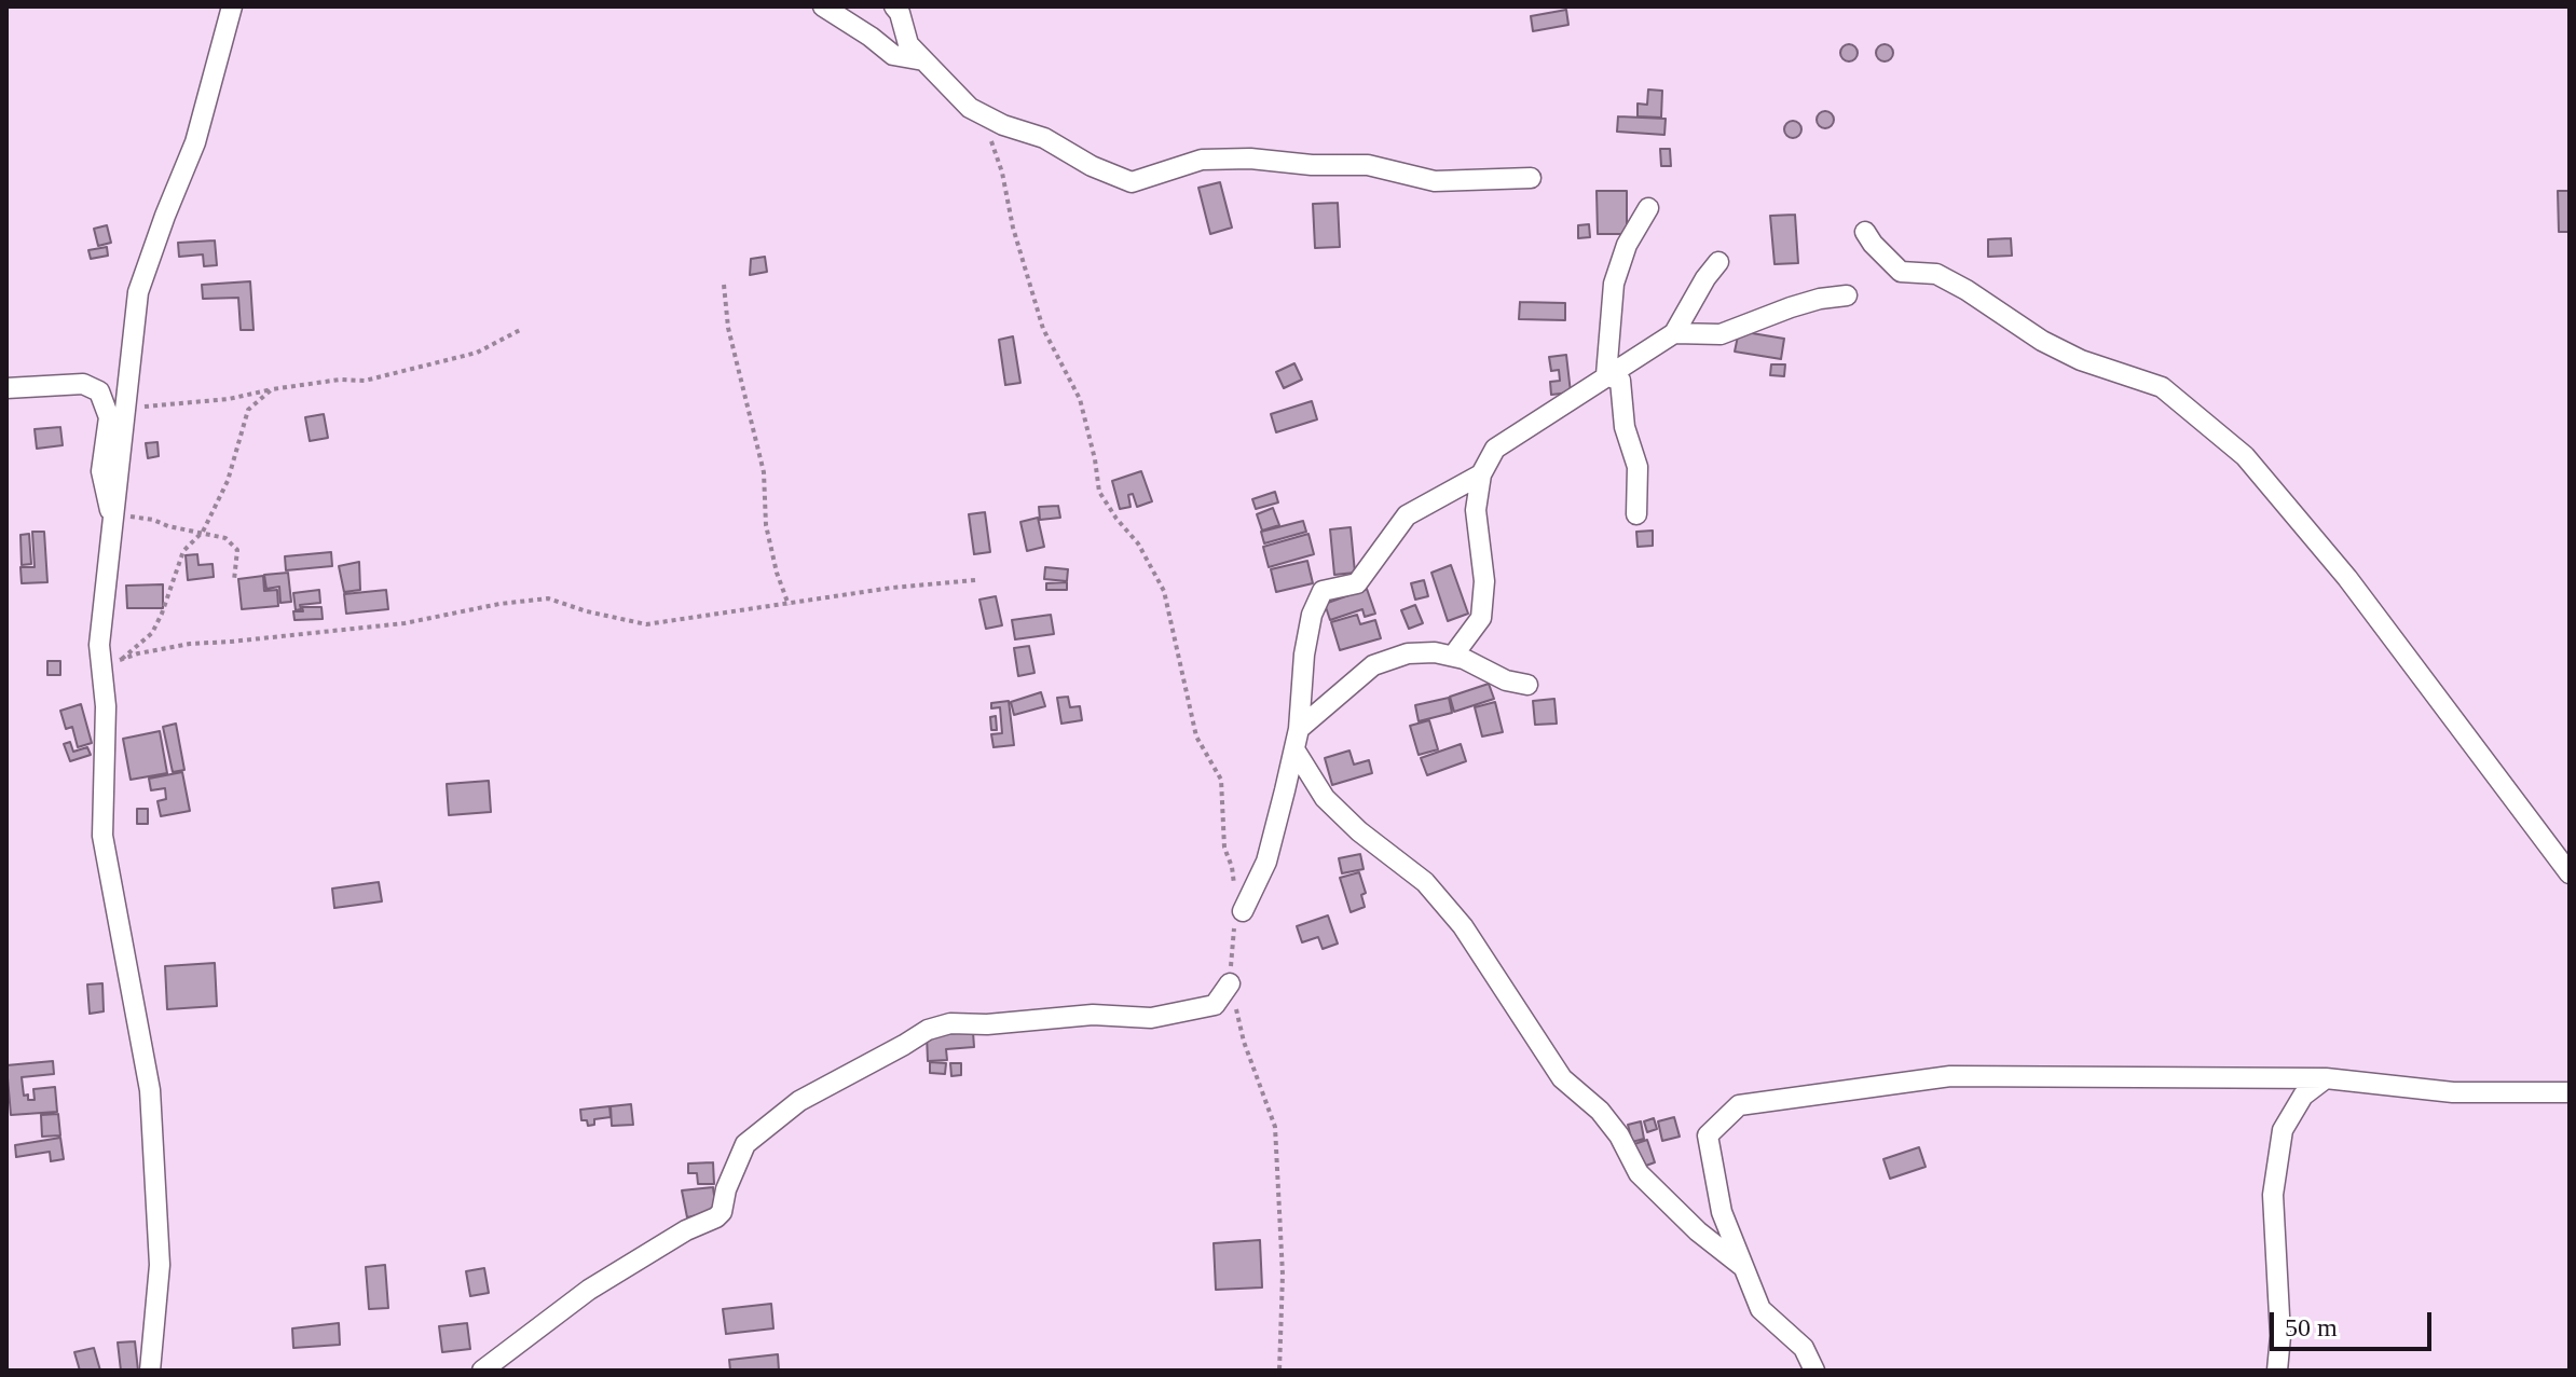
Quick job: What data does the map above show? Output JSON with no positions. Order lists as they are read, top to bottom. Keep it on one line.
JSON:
{"scale_bar":"50 m"}
